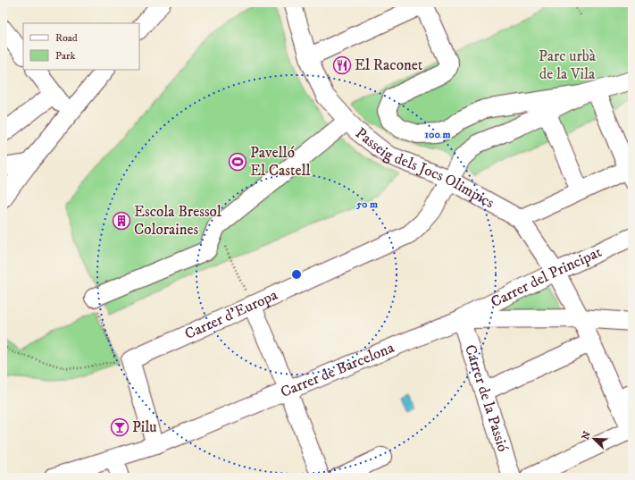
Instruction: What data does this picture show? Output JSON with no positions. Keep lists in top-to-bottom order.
{
  "streets": {
    "street": [
      "Passeig dels Jocs Olimpics",
      "Carrer del Principat",
      "Carrer d'Europa",
      "Carrer de Barcelona",
      "Carrer de la Passió"
    ]
  },
  "crossings": [
    ["Passeig dels Jocs Olimpics", "Carrer del Principat"],
    ["Passeig dels Jocs Olimpics", "Carrer d'Europa"],
    ["Passeig dels Jocs Olimpics", "Carrer de Barcelona"],
    ["Carrer del Principat", "Carrer de Barcelona"],
    ["Carrer del Principat", "Carrer de la Passió"],
    ["Carrer de Barcelona", "Carrer de la Passió"]
  ],
  "parks": ["Parc urbà de la Vila"],
  "places": {
    "restaurant": ["El Raconet"],
    "sports": ["Pavelló El Castell"],
    "building": ["Escola Bressol Coloraines"],
    "bar": ["Pilu"]
  },
  "legend": ["Road", "Park"],
  "north": "top left",
  "rings": ["100 m", "50 m"]
}
